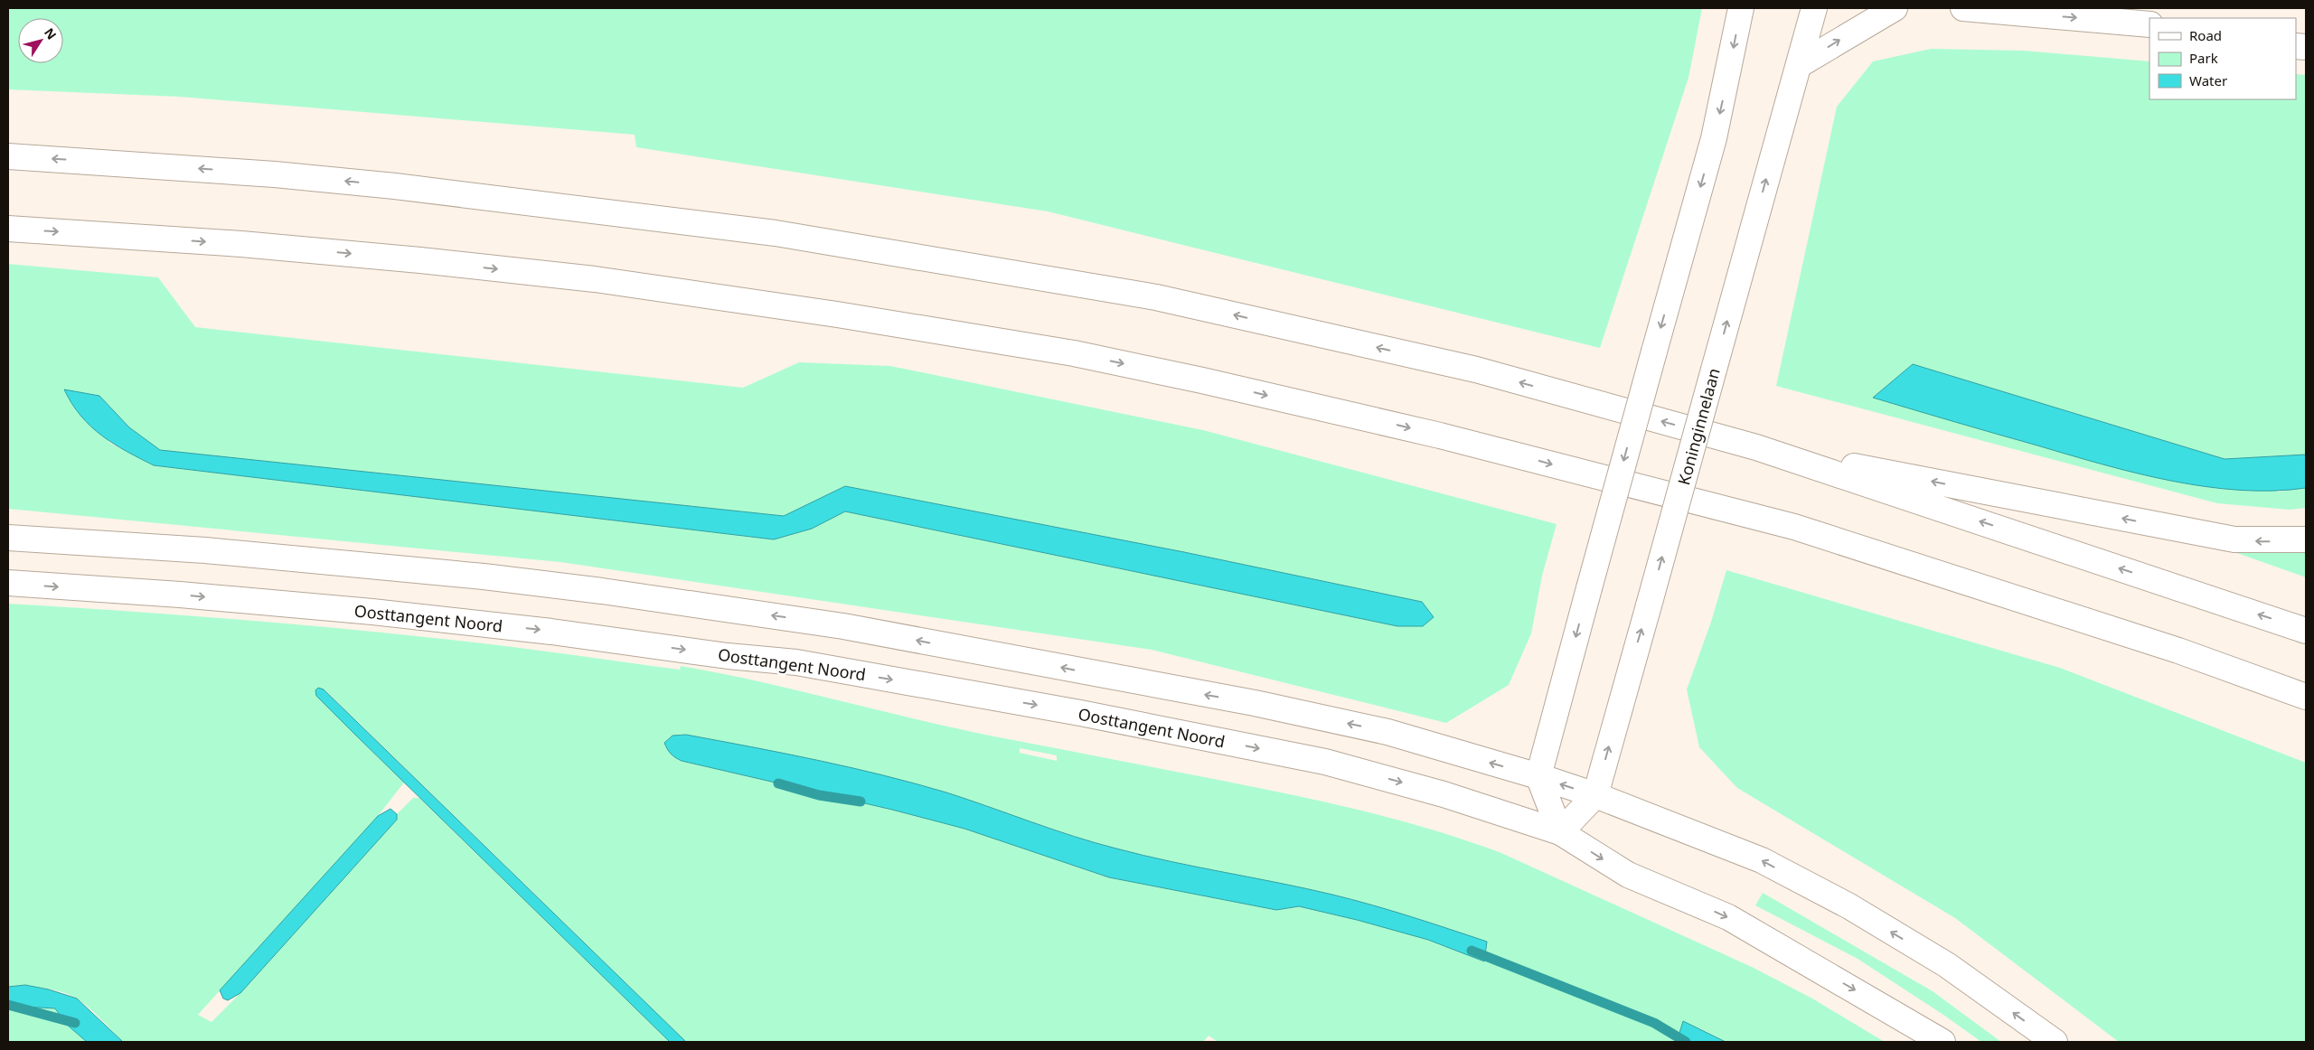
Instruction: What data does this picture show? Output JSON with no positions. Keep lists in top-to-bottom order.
{
  "streets": {
    "main road": ["Koninginnelaan", "Oosttangent Noord"]
  },
  "crossings": [
    ["Koninginnelaan", "Oosttangent Noord"]
  ],
  "legend": ["Road", "Park", "Water"],
  "north": "top right"
}
